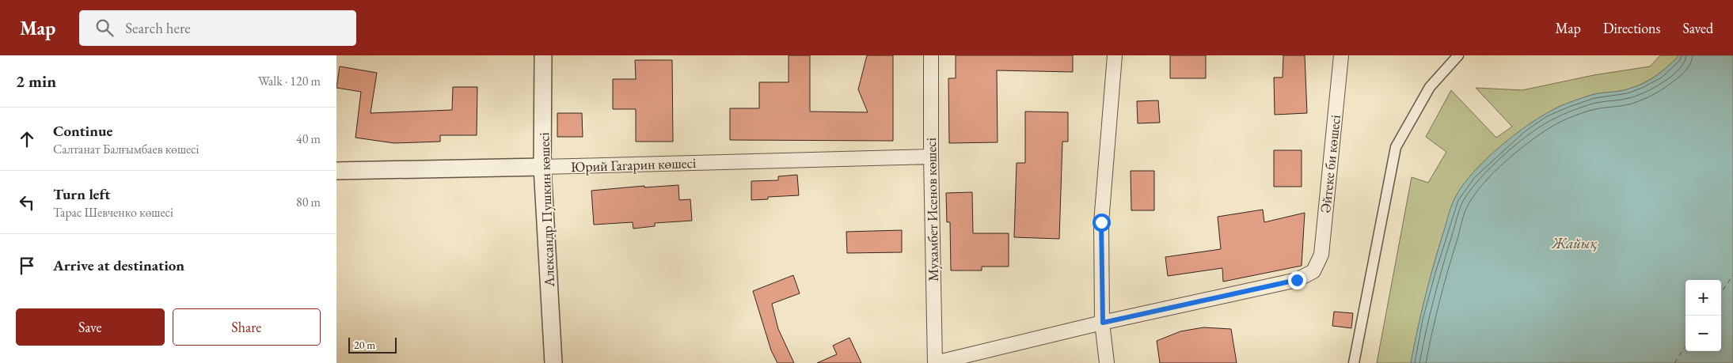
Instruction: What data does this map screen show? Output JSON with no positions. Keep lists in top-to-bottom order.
{
  "streets": {
    "street": [
      "Әйтеке би көшесі",
      "Юрий Гагарин көшесі",
      "Александр Пушкин көшесі",
      "Мухамбет Исенов көшесі"
    ]
  },
  "crossings": [
    ["Юрий Гагарин көшесі", "Александр Пушкин көшесі"],
    ["Юрий Гагарин көшесі", "Мухамбет Исенов көшесі"]
  ],
  "water": ["Жайық"],
  "scale_bar": "20 m",
  "page": {
    "header": "Map",
    "search": "Search here",
    "nav": ["Map", "Directions", "Saved"],
    "heading": ["2 min", "Walk · 120 m"],
    "list": [
      ["Continue", "Салтанат Балғымбаев көшесі", "40 m"],
      ["Turn left", "Тарас Шевченко көшесі", "80 m"],
      "Arrive at destination"
    ],
    "map_buttons": ["+", "−"],
    "buttons": ["Save", "Share"],
    "scale": "20 m"
  }
}
